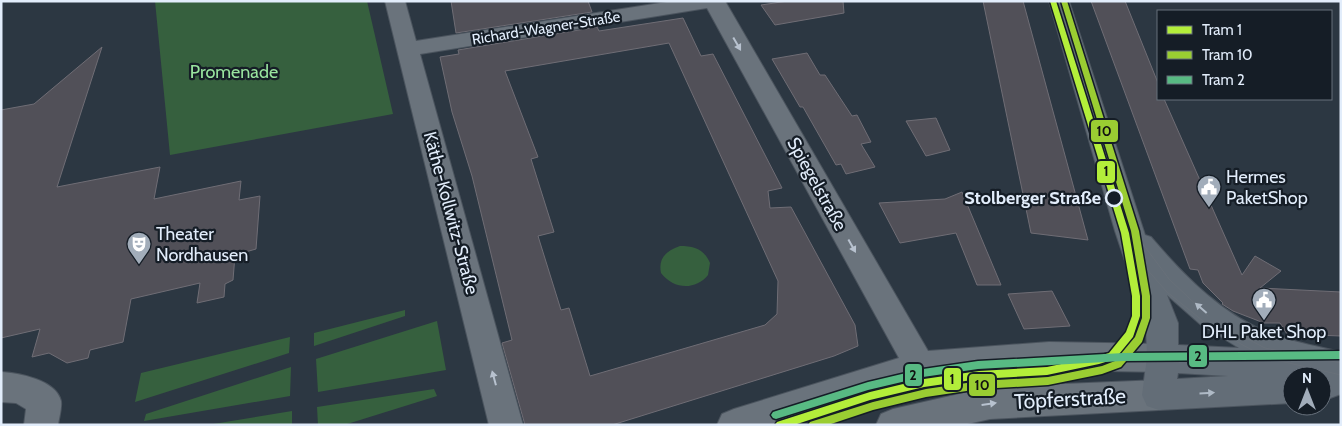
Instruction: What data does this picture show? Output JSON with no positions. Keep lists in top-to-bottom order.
{
  "streets": {
    "street": [
      "Richard-Wagner-Straße",
      "Spiegelstraße",
      "Käthe-Kollwitz-Straße",
      "Töpferstraße"
    ]
  },
  "crossings": [
    ["Richard-Wagner-Straße", "Spiegelstraße"],
    ["Richard-Wagner-Straße", "Käthe-Kollwitz-Straße"]
  ],
  "one_way": ["Spiegelstraße", "Käthe-Kollwitz-Straße"],
  "parks": ["Promenade"],
  "places": {
    "other": ["Stolberger Straße"],
    "public building": ["Hermes PaketShop", "DHL Paket Shop"],
    "theatre": ["Theater Nordhausen"]
  },
  "lines": ["tram line 1", "tram line 10", "tram line 2"],
  "legend": ["Tram 1", "Tram 10", "Tram 2"],
  "north": "top"
}
